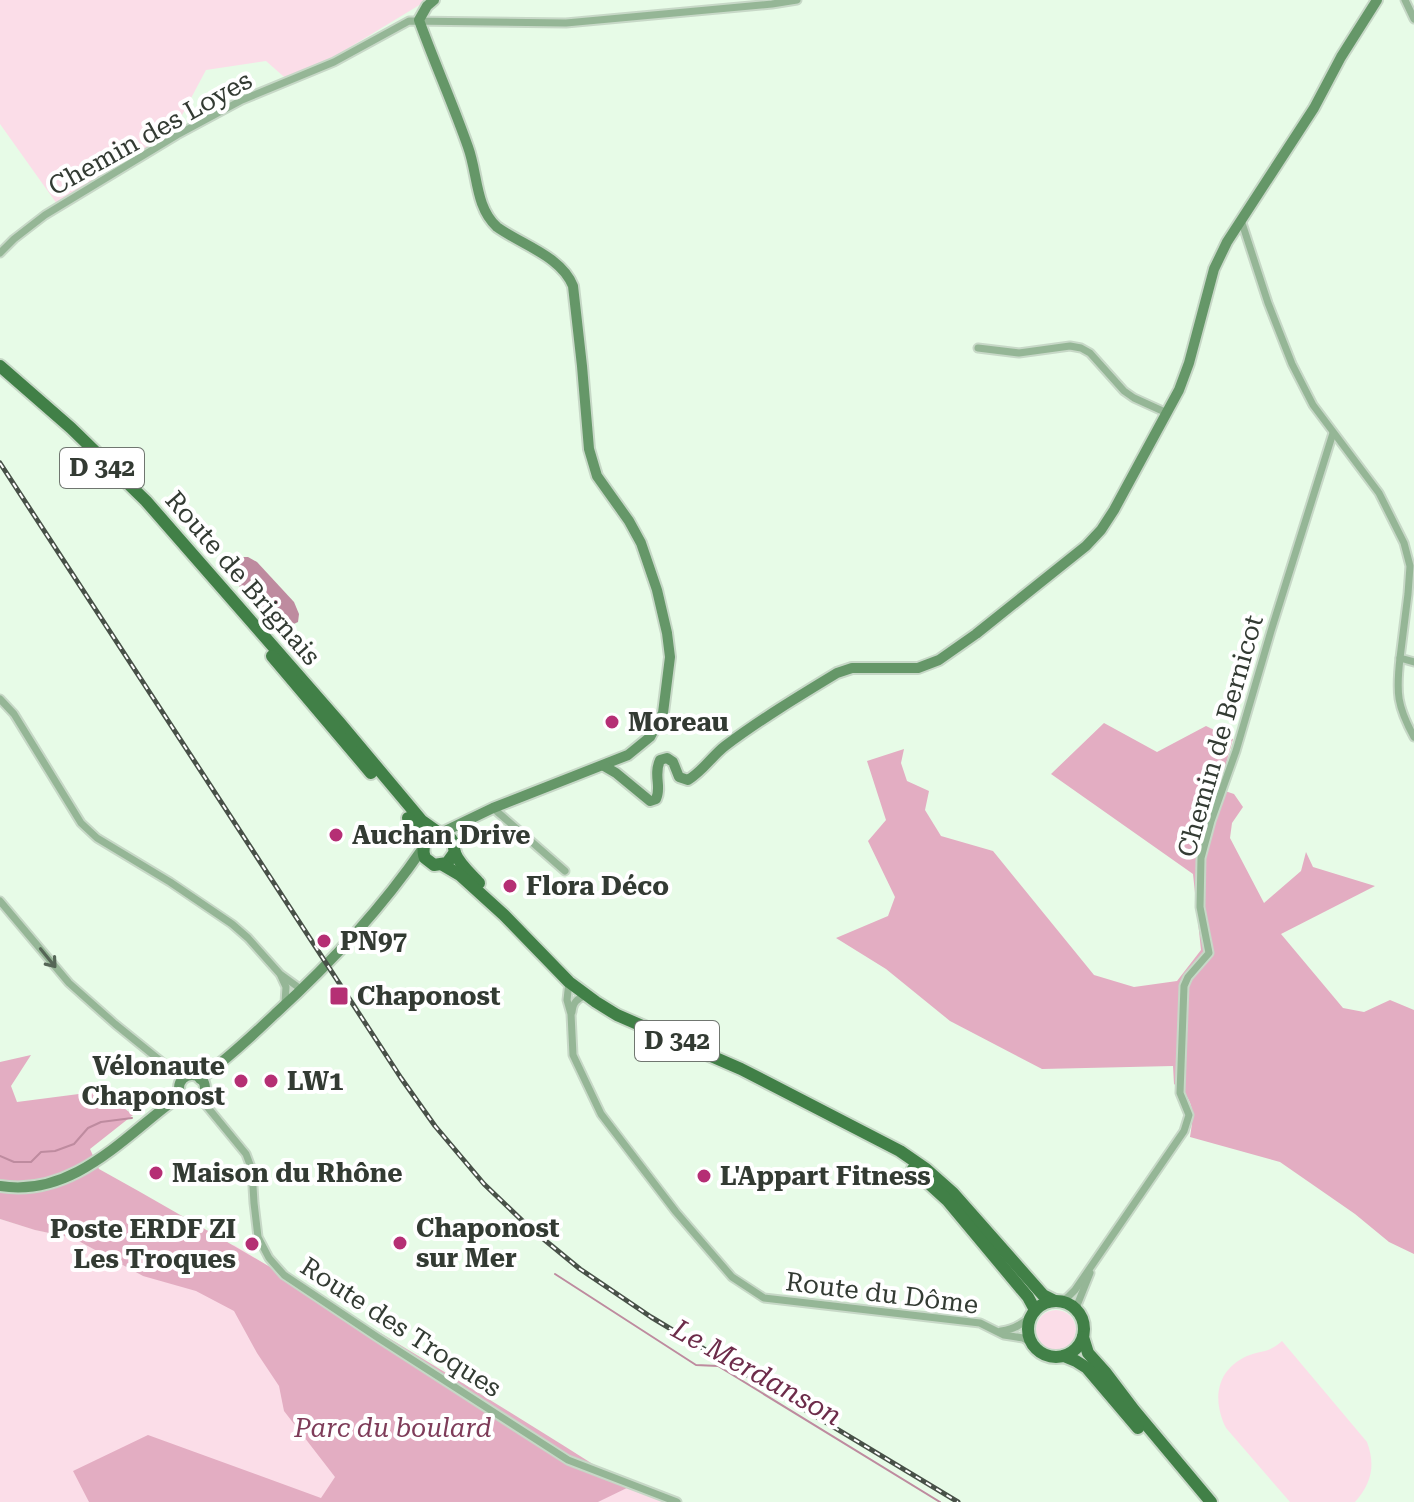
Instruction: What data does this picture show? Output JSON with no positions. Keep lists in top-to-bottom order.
{
  "streets": {
    "main road": ["D 342", "Route de Brignais"],
    "street": [
      "Chemin des Loyes",
      "Chemin de Bernicot",
      "Route du Dôme",
      "Route des Troques"
    ]
  },
  "crossings": [
    ["D 342", "Route de Brignais"],
    ["D 342", "Chemin de Bernicot"],
    ["D 342", "Route du Dôme"],
    ["Chemin de Bernicot", "Route du Dôme"]
  ],
  "water": ["Le Merdanson"],
  "parks": ["Parc du boulard"],
  "places": {
    "other": [
      "Moreau",
      "Auchan Drive",
      "Flora Déco",
      "PN97",
      "Vélonaute Chaponost",
      "LW1",
      "Maison du Rhône",
      "L'Appart Fitness",
      "Chaponost sur Mer",
      "Poste ERDF ZI Les Troques"
    ],
    "transit": ["Chaponost"]
  }
}
